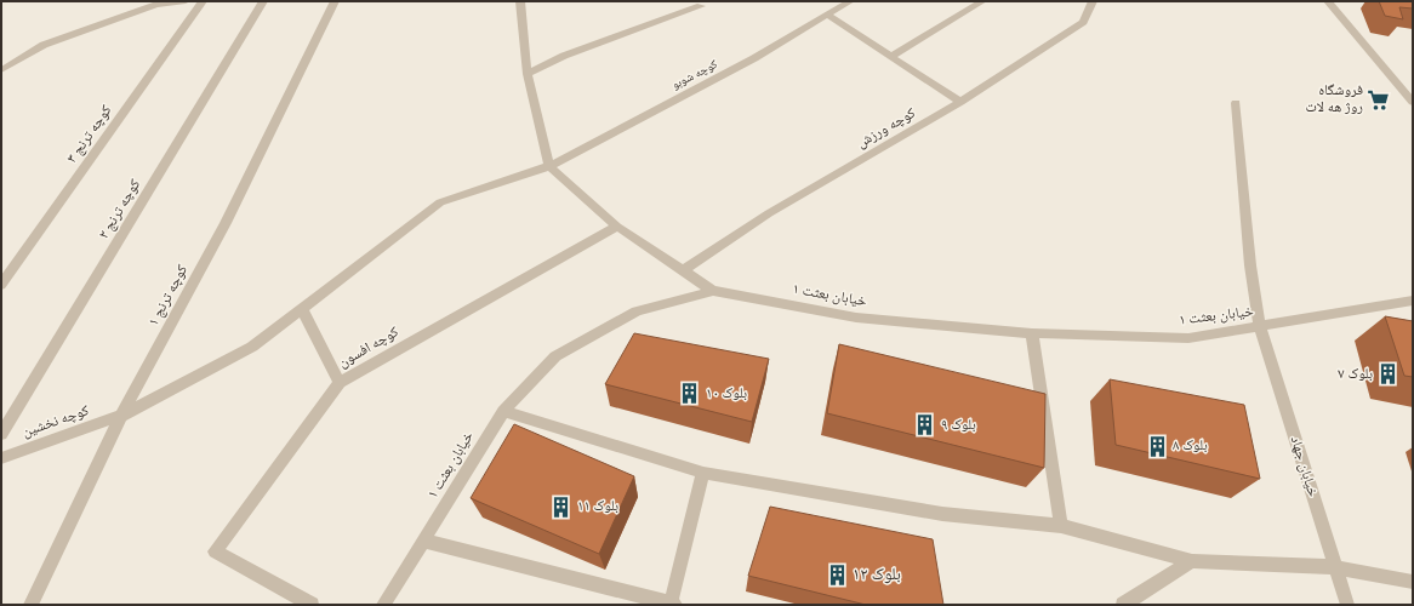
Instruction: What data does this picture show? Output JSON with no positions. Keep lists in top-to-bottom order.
{
  "streets": {
    "street": [
      "کوچه شوبو",
      "کوچه ورزش",
      "کوچه ترنج ۳",
      "کوچه ترنج ۲",
      "کوچه ترنج ۱",
      "خیابان بعثت ۱",
      "کوچه افسون",
      "کوچه نخشین",
      "خیابان جهاد"
    ]
  },
  "crossings": [
    ["کوچه شوبو", "کوچه نخشین"],
    ["کوچه ترنج ۱", "کوچه نخشین"],
    ["خیابان بعثت ۱", "خیابان جهاد"]
  ],
  "places": {
    "supermarket": ["فروشگاه روژ هه لات"],
    "building": [
      "بلوک ۷",
      "بلوک ۱۰",
      "بلوک ۹",
      "بلوک ۸",
      "بلوک ۱۱",
      "بلوک ۱۲"
    ]
  }
}
